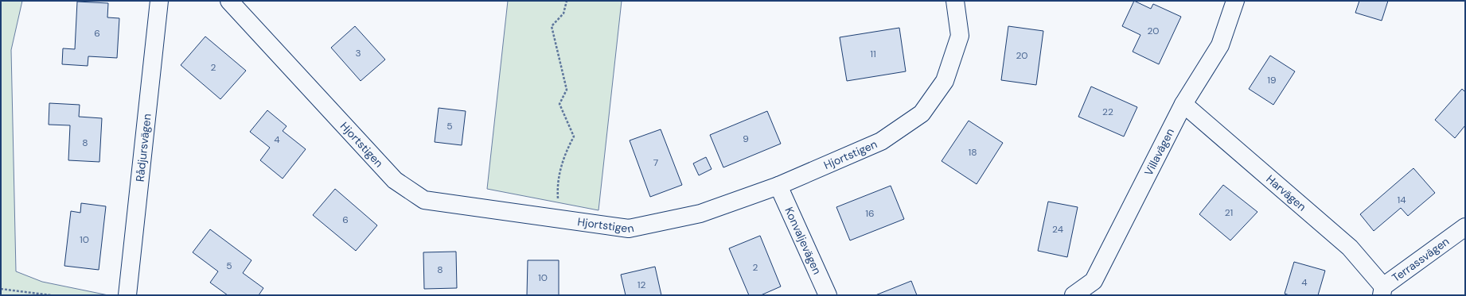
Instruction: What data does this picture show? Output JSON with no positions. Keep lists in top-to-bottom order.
{
  "streets": {
    "street": [
      "Hjortstigen",
      "Rådjursvägen",
      "Villavägen",
      "Harvägen",
      "Konvaljevägen",
      "Terrassvägen"
    ]
  },
  "crossings": [
    ["Hjortstigen", "Konvaljevägen"],
    ["Villavägen", "Harvägen"],
    ["Harvägen", "Terrassvägen"]
  ],
  "house_numbers": [
    "20",
    "6",
    "3",
    "11",
    "20",
    "2",
    "19",
    "22",
    "5",
    "9",
    "4",
    "8",
    "18",
    "7",
    "14",
    "21",
    "16",
    "6",
    "24",
    "10",
    "5",
    "2",
    "8",
    "10",
    "4",
    "12"
  ]
}
